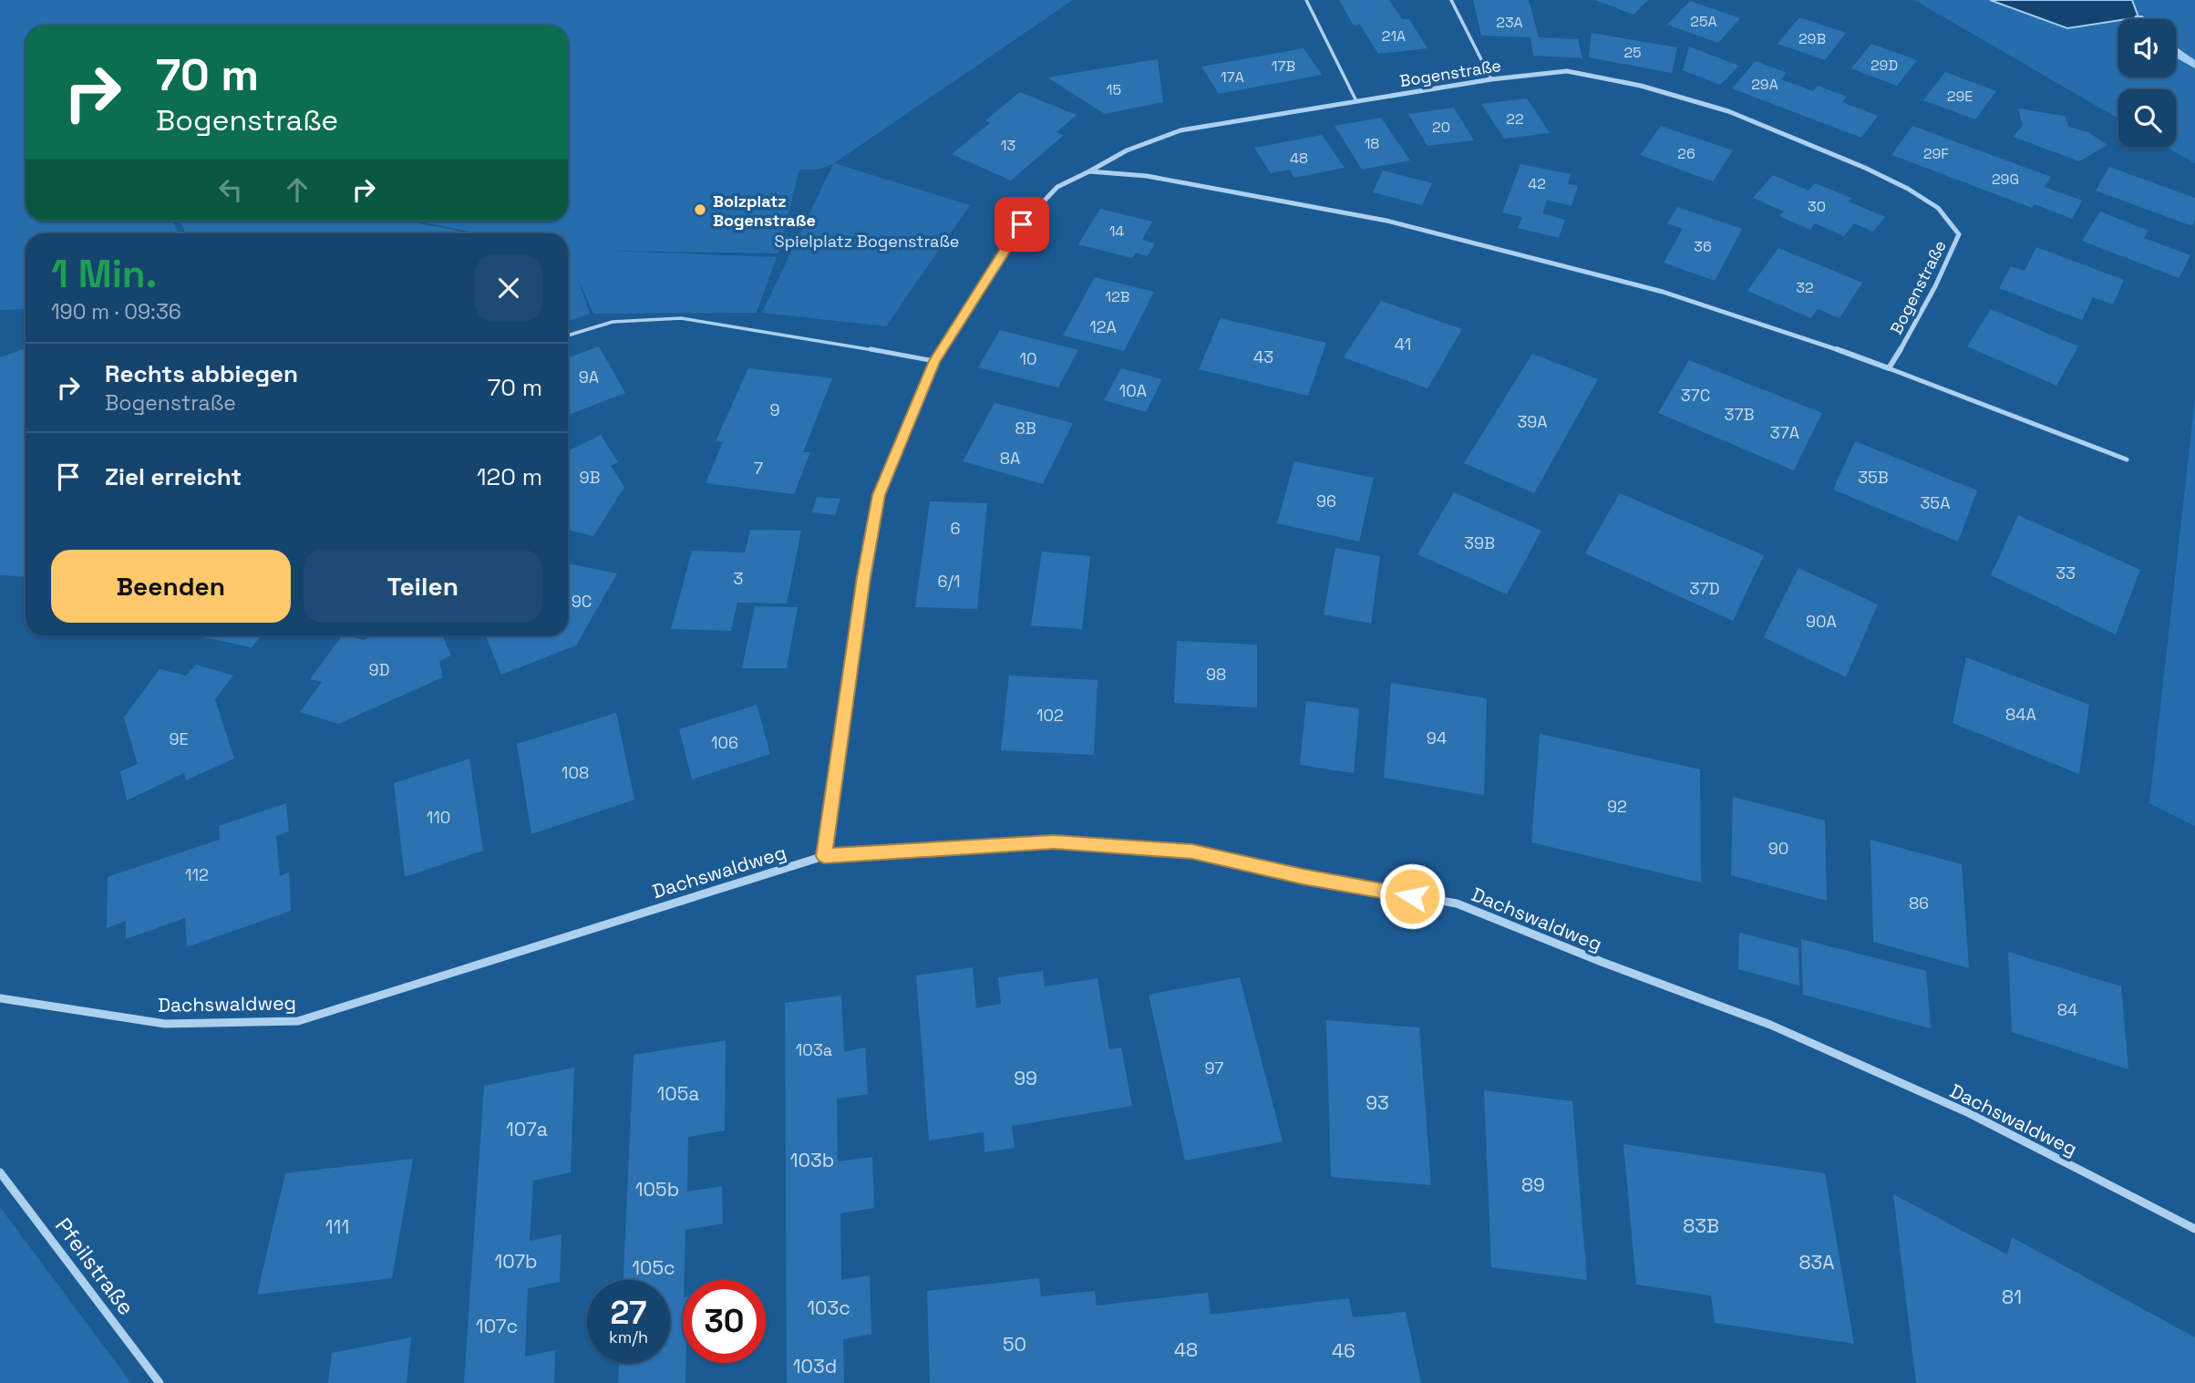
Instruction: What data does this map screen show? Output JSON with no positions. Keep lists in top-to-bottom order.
{
  "streets": {
    "street": ["Bogenstraße", "Dachswaldweg", "Pfeilstraße"]
  },
  "crossings": [
    ["Bogenstraße", "Dachswaldweg"]
  ],
  "parks": ["Spielplatz Bogenstraße"],
  "places": ["Bolzplatz Bogenstraße"],
  "house_numbers": [
    "25A",
    "23A",
    "21A",
    "29B",
    "25",
    "29D",
    "17B",
    "17A",
    "29A",
    "15",
    "29E",
    "22",
    "20",
    "18",
    "13",
    "26",
    "29F",
    "48",
    "29G",
    "42",
    "30",
    "14",
    "36",
    "32",
    "12B",
    "12A",
    "41",
    "43",
    "10",
    "9A",
    "10A",
    "37C",
    "9",
    "37B",
    "39A",
    "8B",
    "37A",
    "8A",
    "7",
    "9B",
    "35B",
    "96",
    "35A",
    "6",
    "39B",
    "33",
    "3",
    "6/1",
    "37D",
    "9C",
    "90A",
    "9D",
    "98",
    "84A",
    "102",
    "94",
    "9E",
    "106",
    "108",
    "92",
    "110",
    "90",
    "112",
    "86",
    "84",
    "103a",
    "97",
    "99",
    "105a",
    "93",
    "107a",
    "103b",
    "89",
    "105b",
    "83B",
    "111",
    "107b",
    "83A",
    "105c",
    "81",
    "103c",
    "107c",
    "50",
    "48",
    "46",
    "103d"
  ],
  "page": {
    "turn": ["70 m", "Bogenstraße"],
    "heading": ["1 Min.", "190 m · 09:36"],
    "list": [
      {
        "name": "Rechts abbiegen",
        "note": "Bogenstraße",
        "value": "70 m"
      },
      {
        "name": "Ziel erreicht",
        "value": "120 m"
      }
    ],
    "buttons": ["Beenden", "Teilen"],
    "speed": "27 km/h",
    "limit": "30"
  }
}
